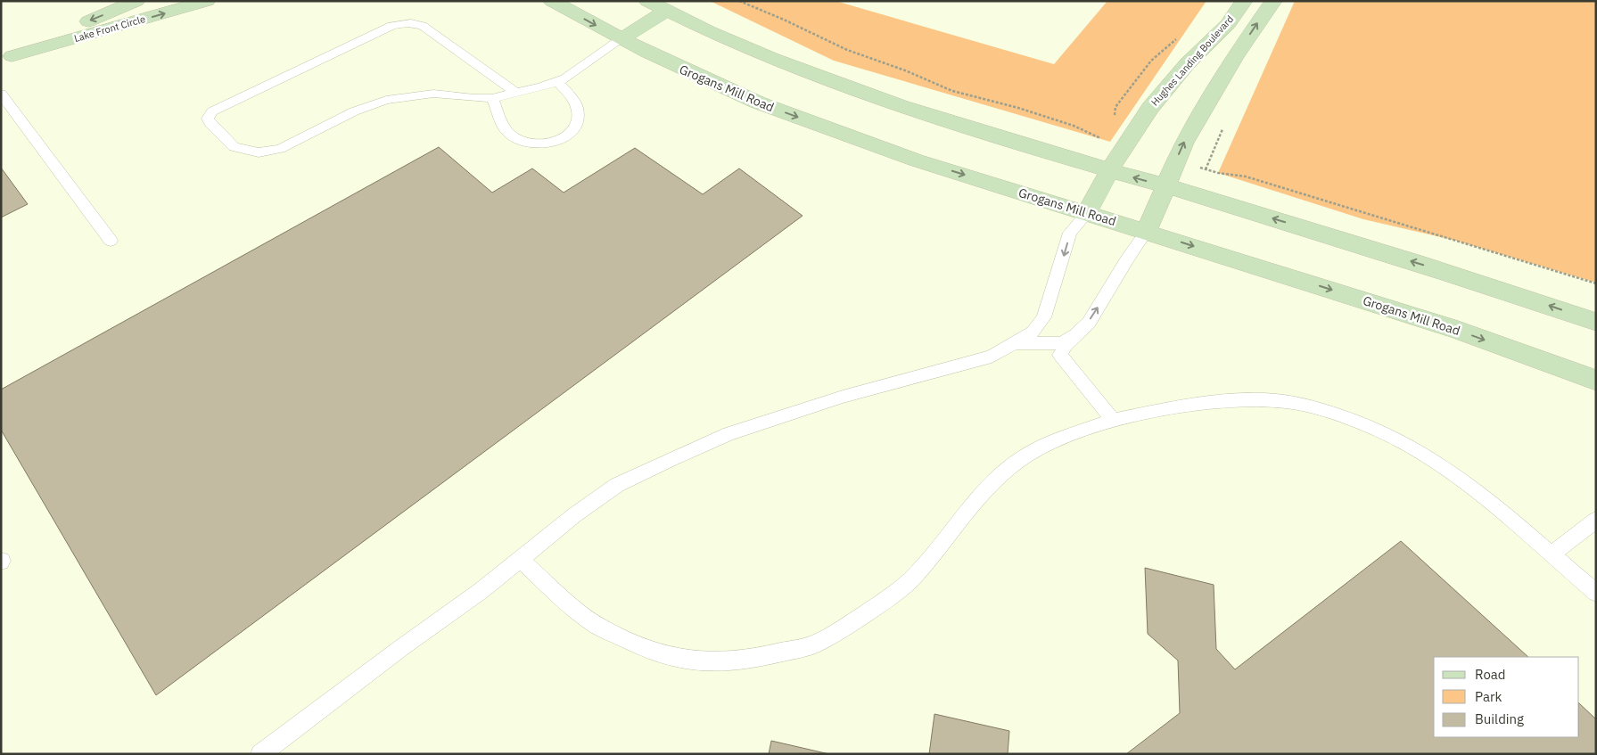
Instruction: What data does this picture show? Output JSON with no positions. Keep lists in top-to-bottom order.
{
  "streets": {
    "main road": ["Lake Front Circle", "Hughes Landing Boulevard", "Grogans Mill Road"]
  },
  "crossings": [
    ["Hughes Landing Boulevard", "Grogans Mill Road"]
  ],
  "legend": ["Road", "Park", "Building"]
}
